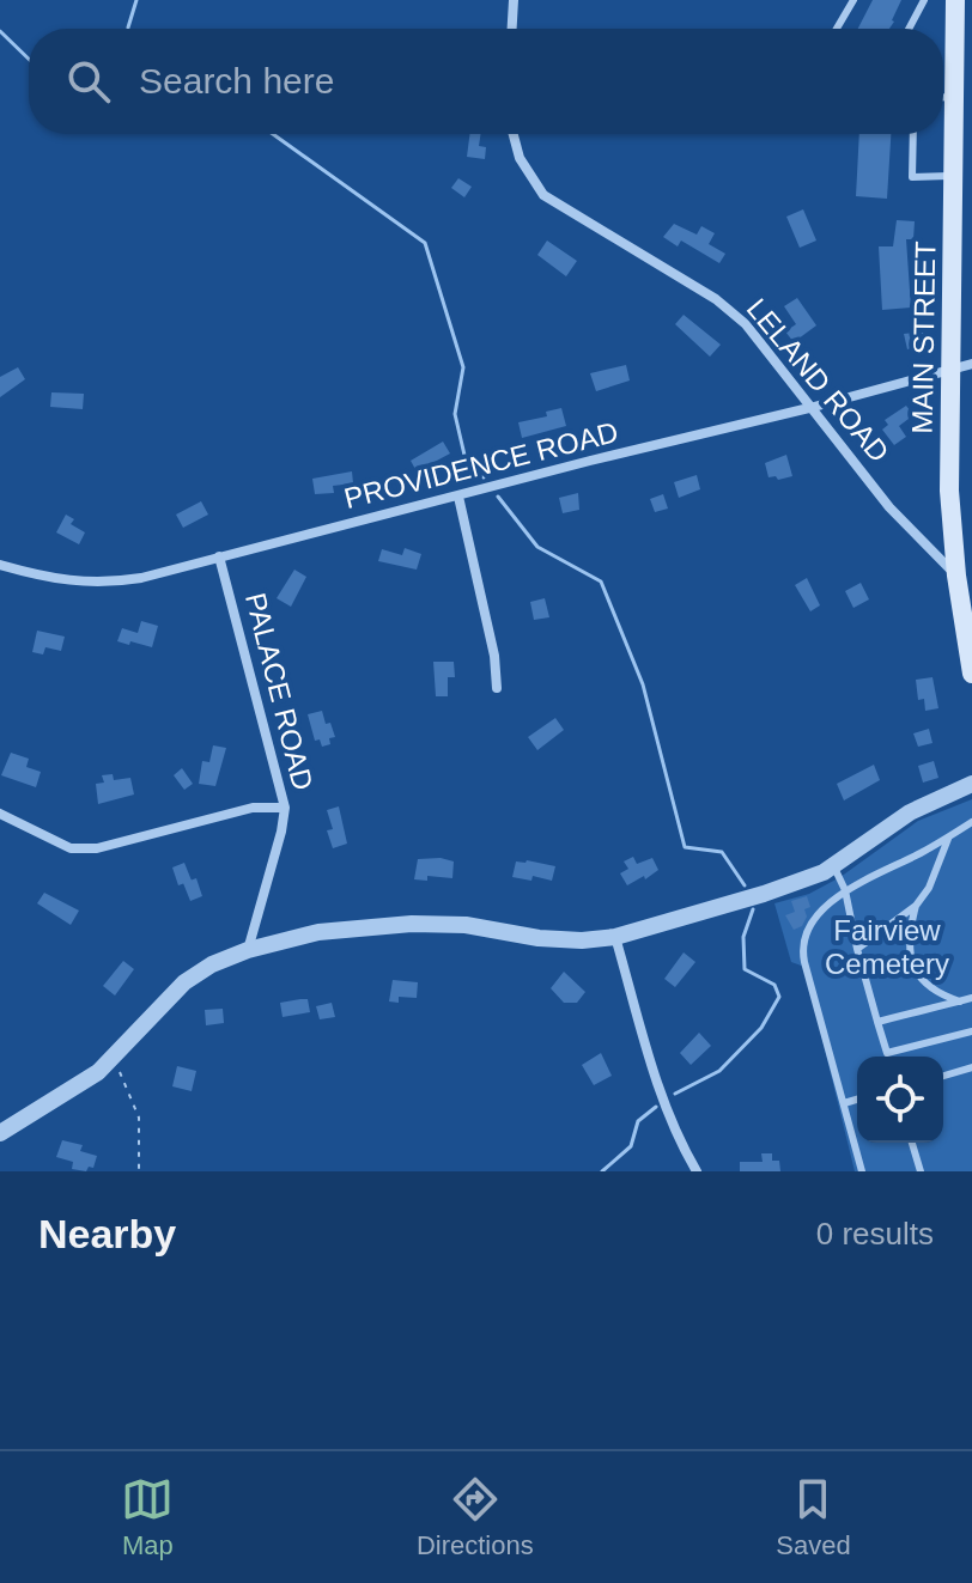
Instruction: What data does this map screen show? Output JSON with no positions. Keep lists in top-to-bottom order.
{
  "streets": {
    "main road": ["MAIN STREET"],
    "street": ["LELAND ROAD", "PROVIDENCE ROAD", "PALACE ROAD"]
  },
  "crossings": [
    ["MAIN STREET", "LELAND ROAD"],
    ["MAIN STREET", "PROVIDENCE ROAD"],
    ["LELAND ROAD", "PROVIDENCE ROAD"],
    ["PROVIDENCE ROAD", "PALACE ROAD"]
  ],
  "parks": ["Fairview Cemetery"],
  "page": {
    "search": "Search here",
    "heading": ["Nearby", "0 results"],
    "nav": ["Map", "Directions", "Saved"]
  }
}
